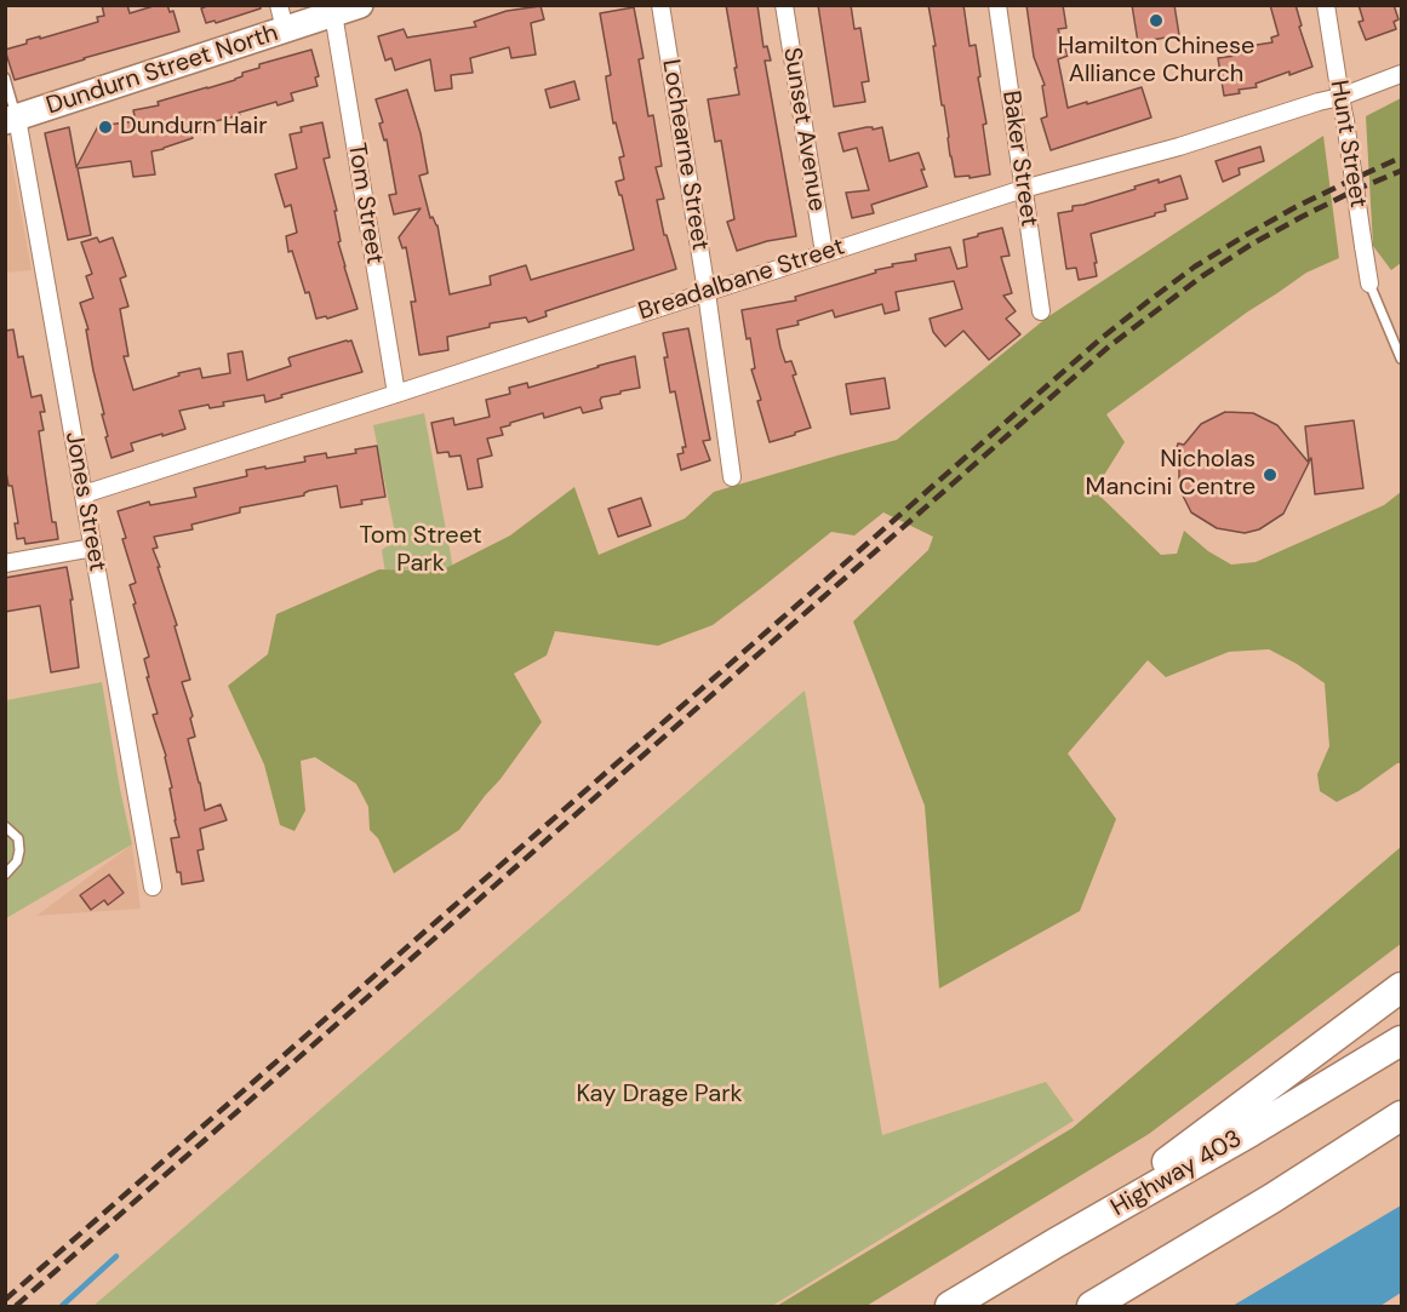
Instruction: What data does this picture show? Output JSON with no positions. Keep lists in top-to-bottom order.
{
  "streets": {
    "highway": ["Highway 403"],
    "main road": ["Dundurn Street North"],
    "street": [
      "Sunset Avenue",
      "Hunt Street",
      "Lochearne Street",
      "Baker Street",
      "Tom Street",
      "Breadalbane Street",
      "Jones Street"
    ]
  },
  "crossings": [
    ["Dundurn Street North", "Tom Street"],
    ["Dundurn Street North", "Jones Street"],
    ["Sunset Avenue", "Breadalbane Street"],
    ["Hunt Street", "Breadalbane Street"],
    ["Lochearne Street", "Breadalbane Street"],
    ["Baker Street", "Breadalbane Street"],
    ["Tom Street", "Breadalbane Street"],
    ["Breadalbane Street", "Jones Street"]
  ],
  "parks": ["Tom Street Park", "Kay Drage Park"],
  "places": ["Hamilton Chinese Alliance Church", "Dundurn Hair", "Nicholas Mancini Centre"]
}
